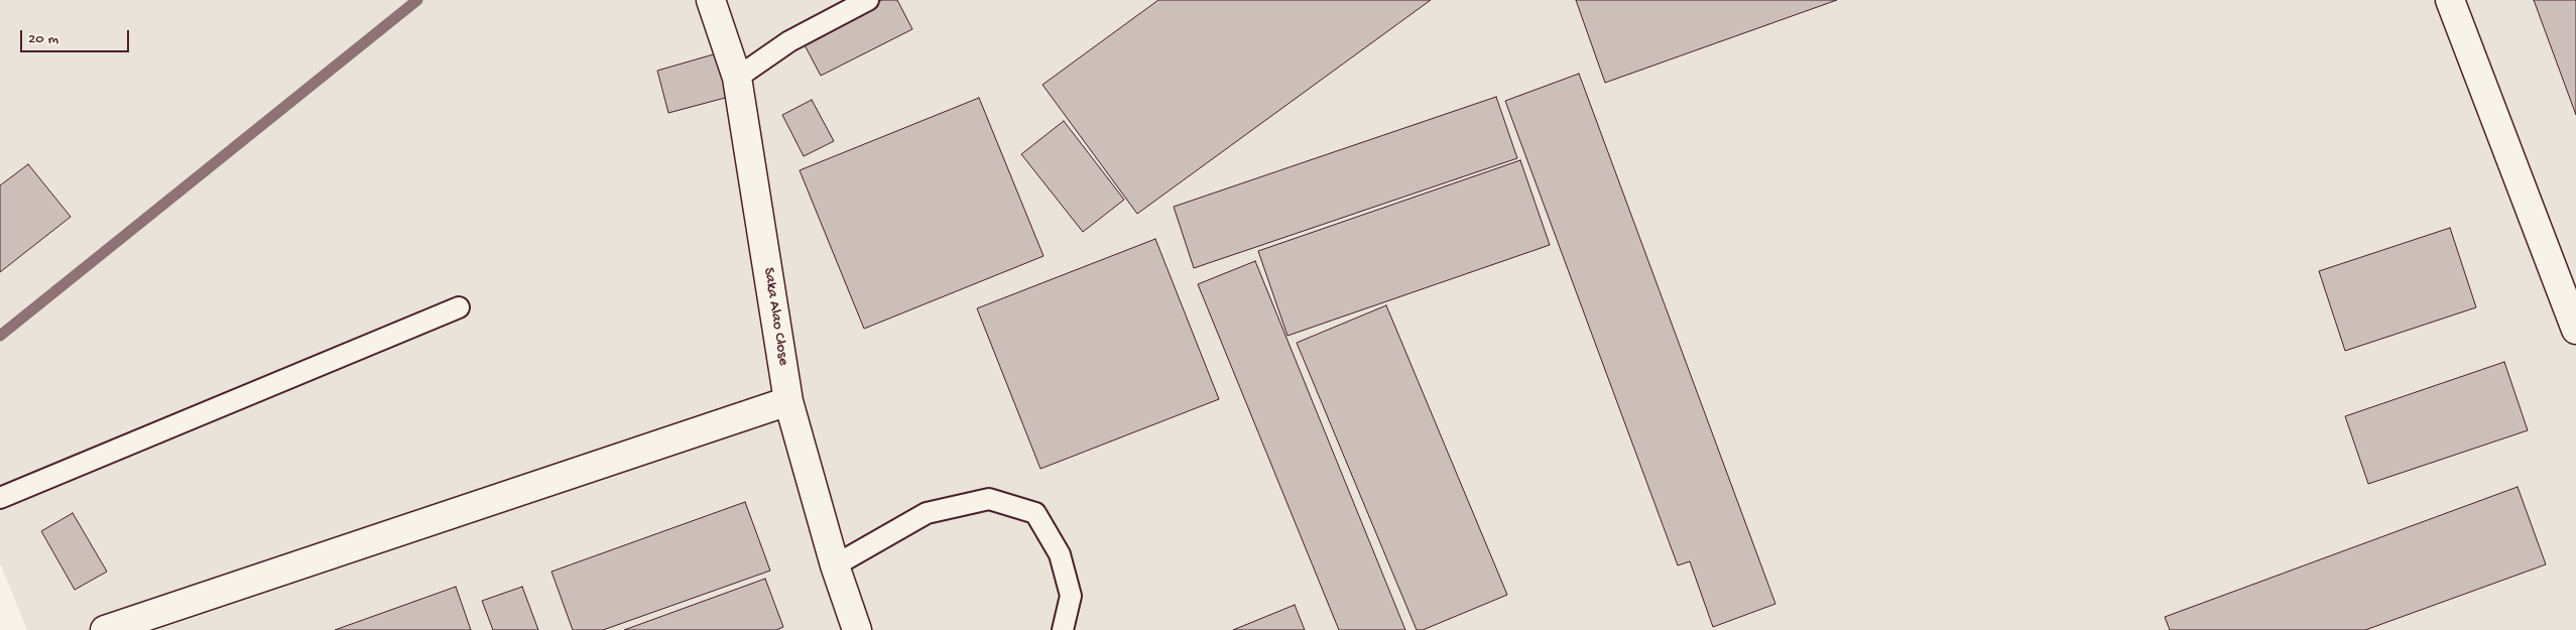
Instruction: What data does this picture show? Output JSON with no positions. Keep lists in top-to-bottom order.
{
  "streets": {
    "street": ["Saka Alao Close"]
  },
  "scale_bar": "20 m"
}
